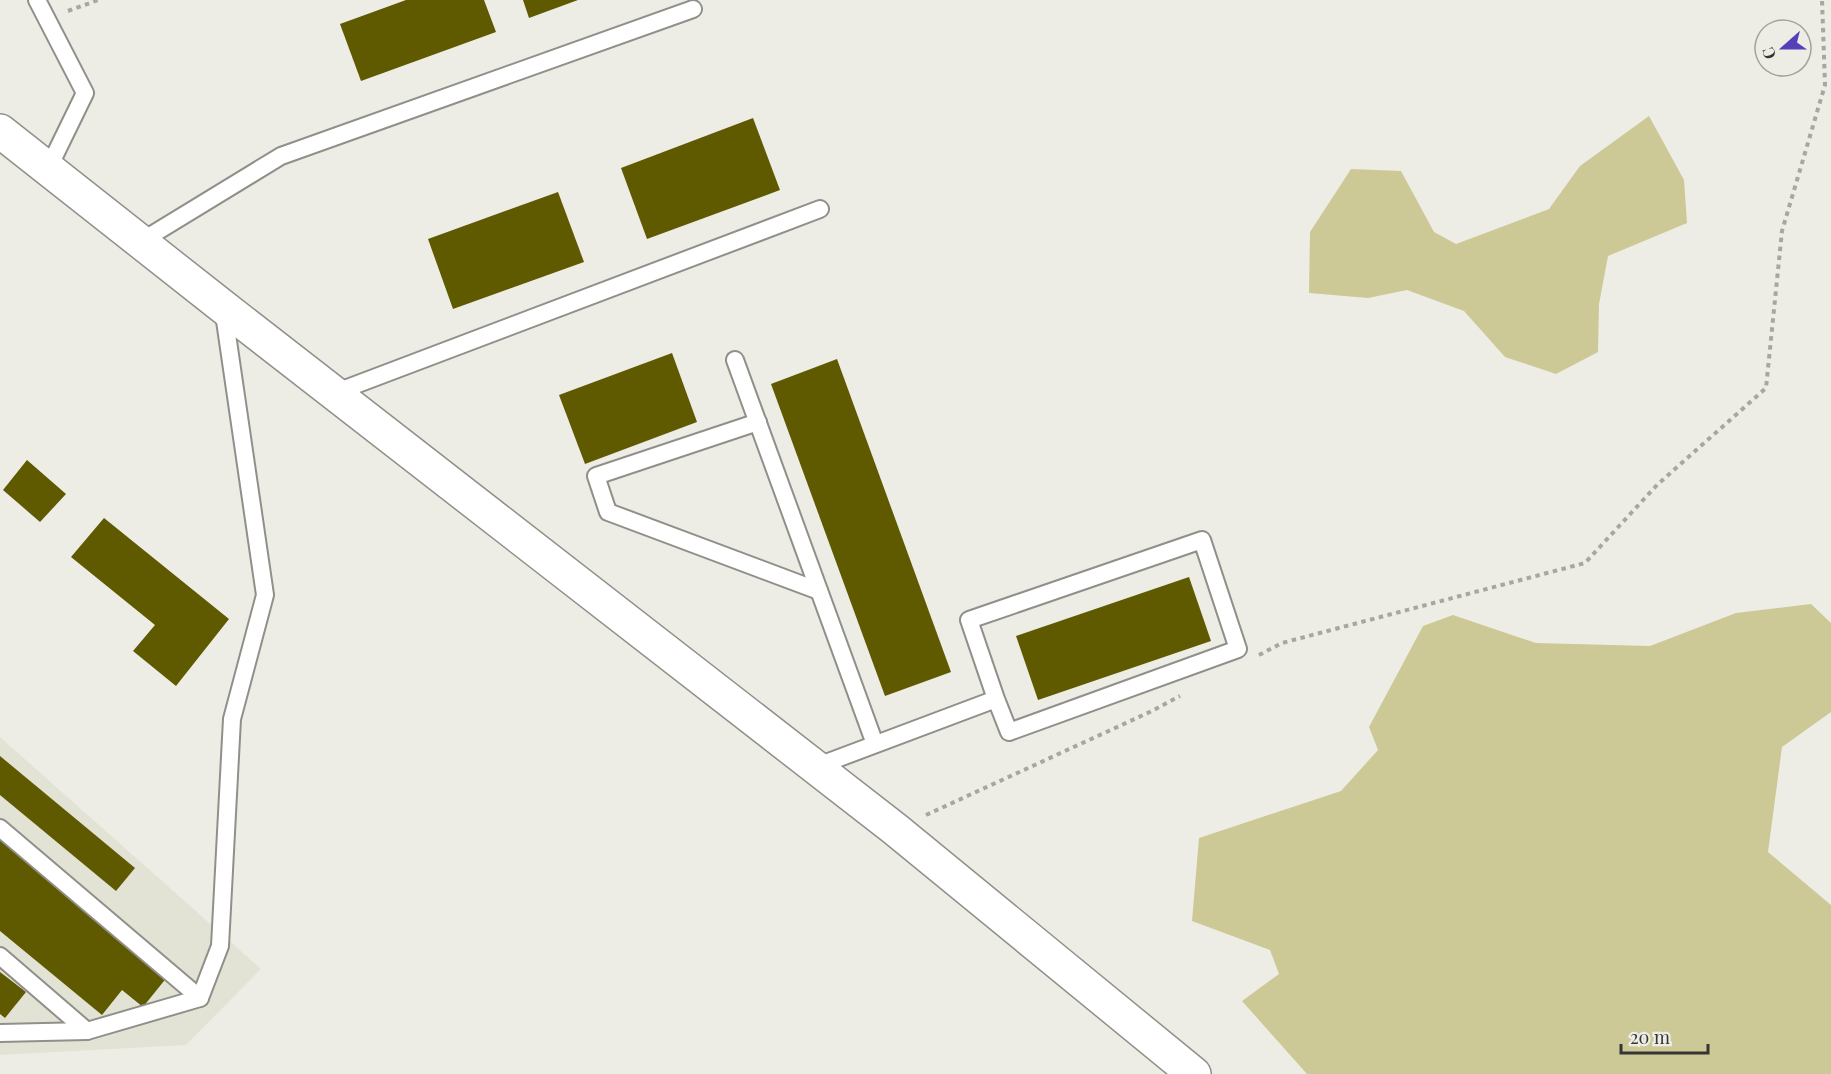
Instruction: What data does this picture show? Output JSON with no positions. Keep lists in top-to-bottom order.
{
  "scale_bar": "20 m",
  "north": "left"
}
